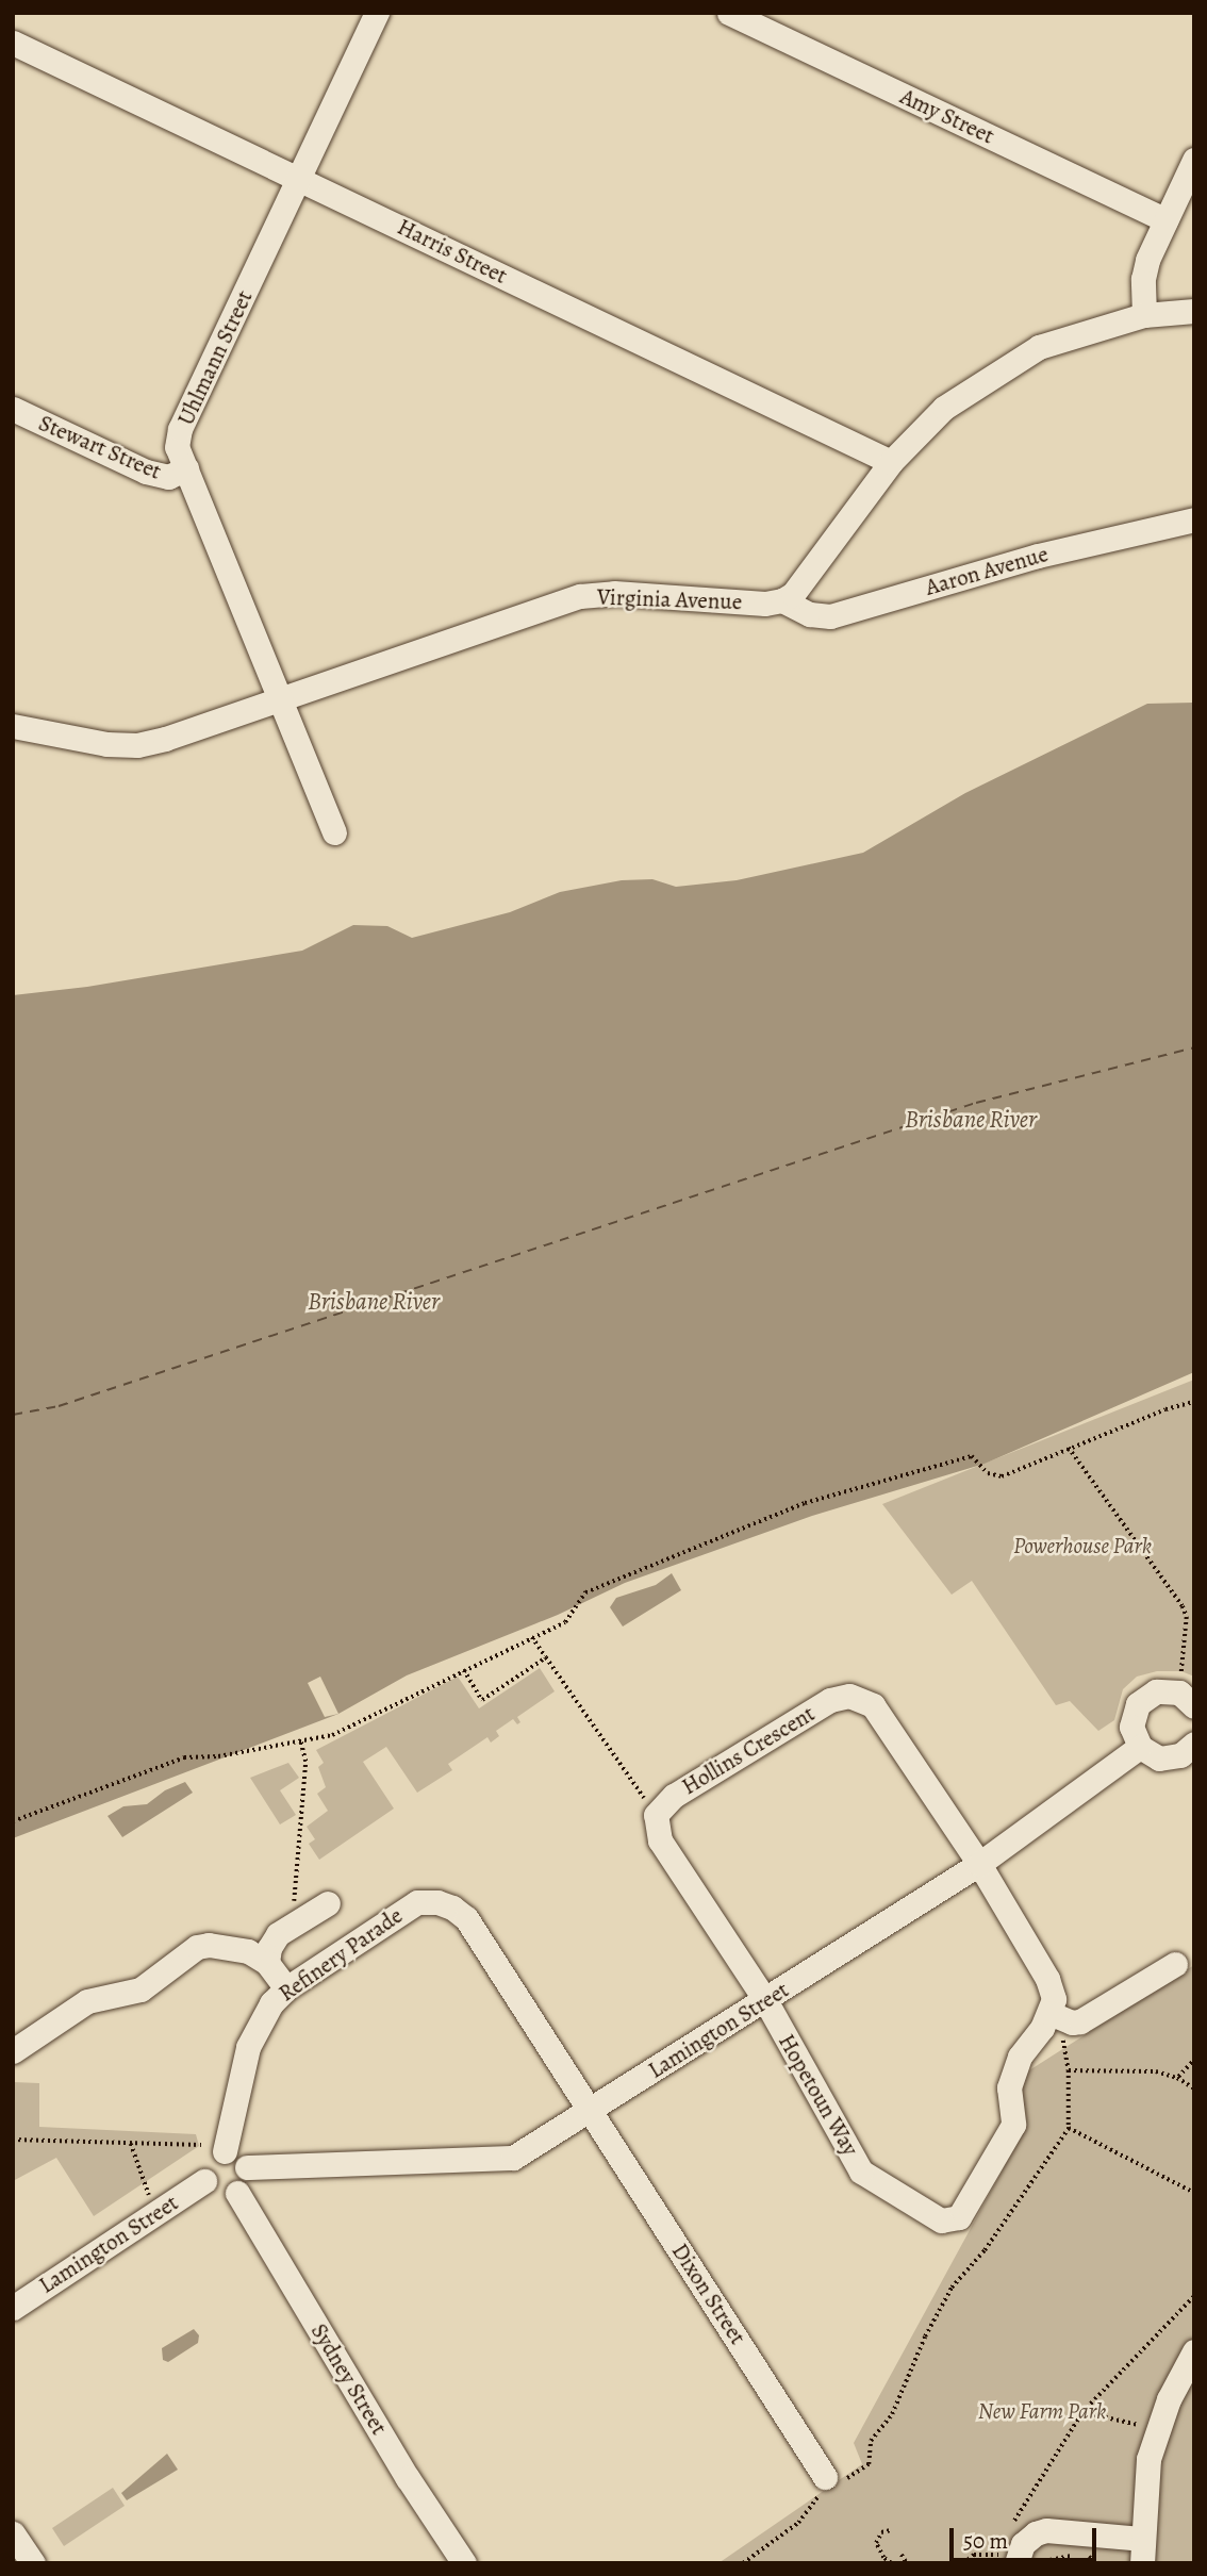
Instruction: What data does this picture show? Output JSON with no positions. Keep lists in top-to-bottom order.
{
  "streets": {
    "street": [
      "Amy Street",
      "Harris Street",
      "Uhlmann Street",
      "Stewart Street",
      "Aaron Avenue",
      "Virginia Avenue",
      "Hollins Crescent",
      "Refinery Parade",
      "Lamington Street",
      "Hopetoun Way",
      "Dixon Street",
      "Sydney Street"
    ]
  },
  "crossings": [
    ["Harris Street", "Uhlmann Street"],
    ["Uhlmann Street", "Stewart Street"],
    ["Uhlmann Street", "Virginia Avenue"],
    ["Aaron Avenue", "Virginia Avenue"],
    ["Hollins Crescent", "Lamington Street"],
    ["Refinery Parade", "Lamington Street"],
    ["Refinery Parade", "Dixon Street"],
    ["Refinery Parade", "Sydney Street"],
    ["Lamington Street", "Hopetoun Way"],
    ["Lamington Street", "Dixon Street"],
    ["Lamington Street", "Sydney Street"]
  ],
  "water": ["Brisbane River"],
  "parks": ["Powerhouse Park", "New Farm Park"],
  "scale_bar": "50 m"
}
